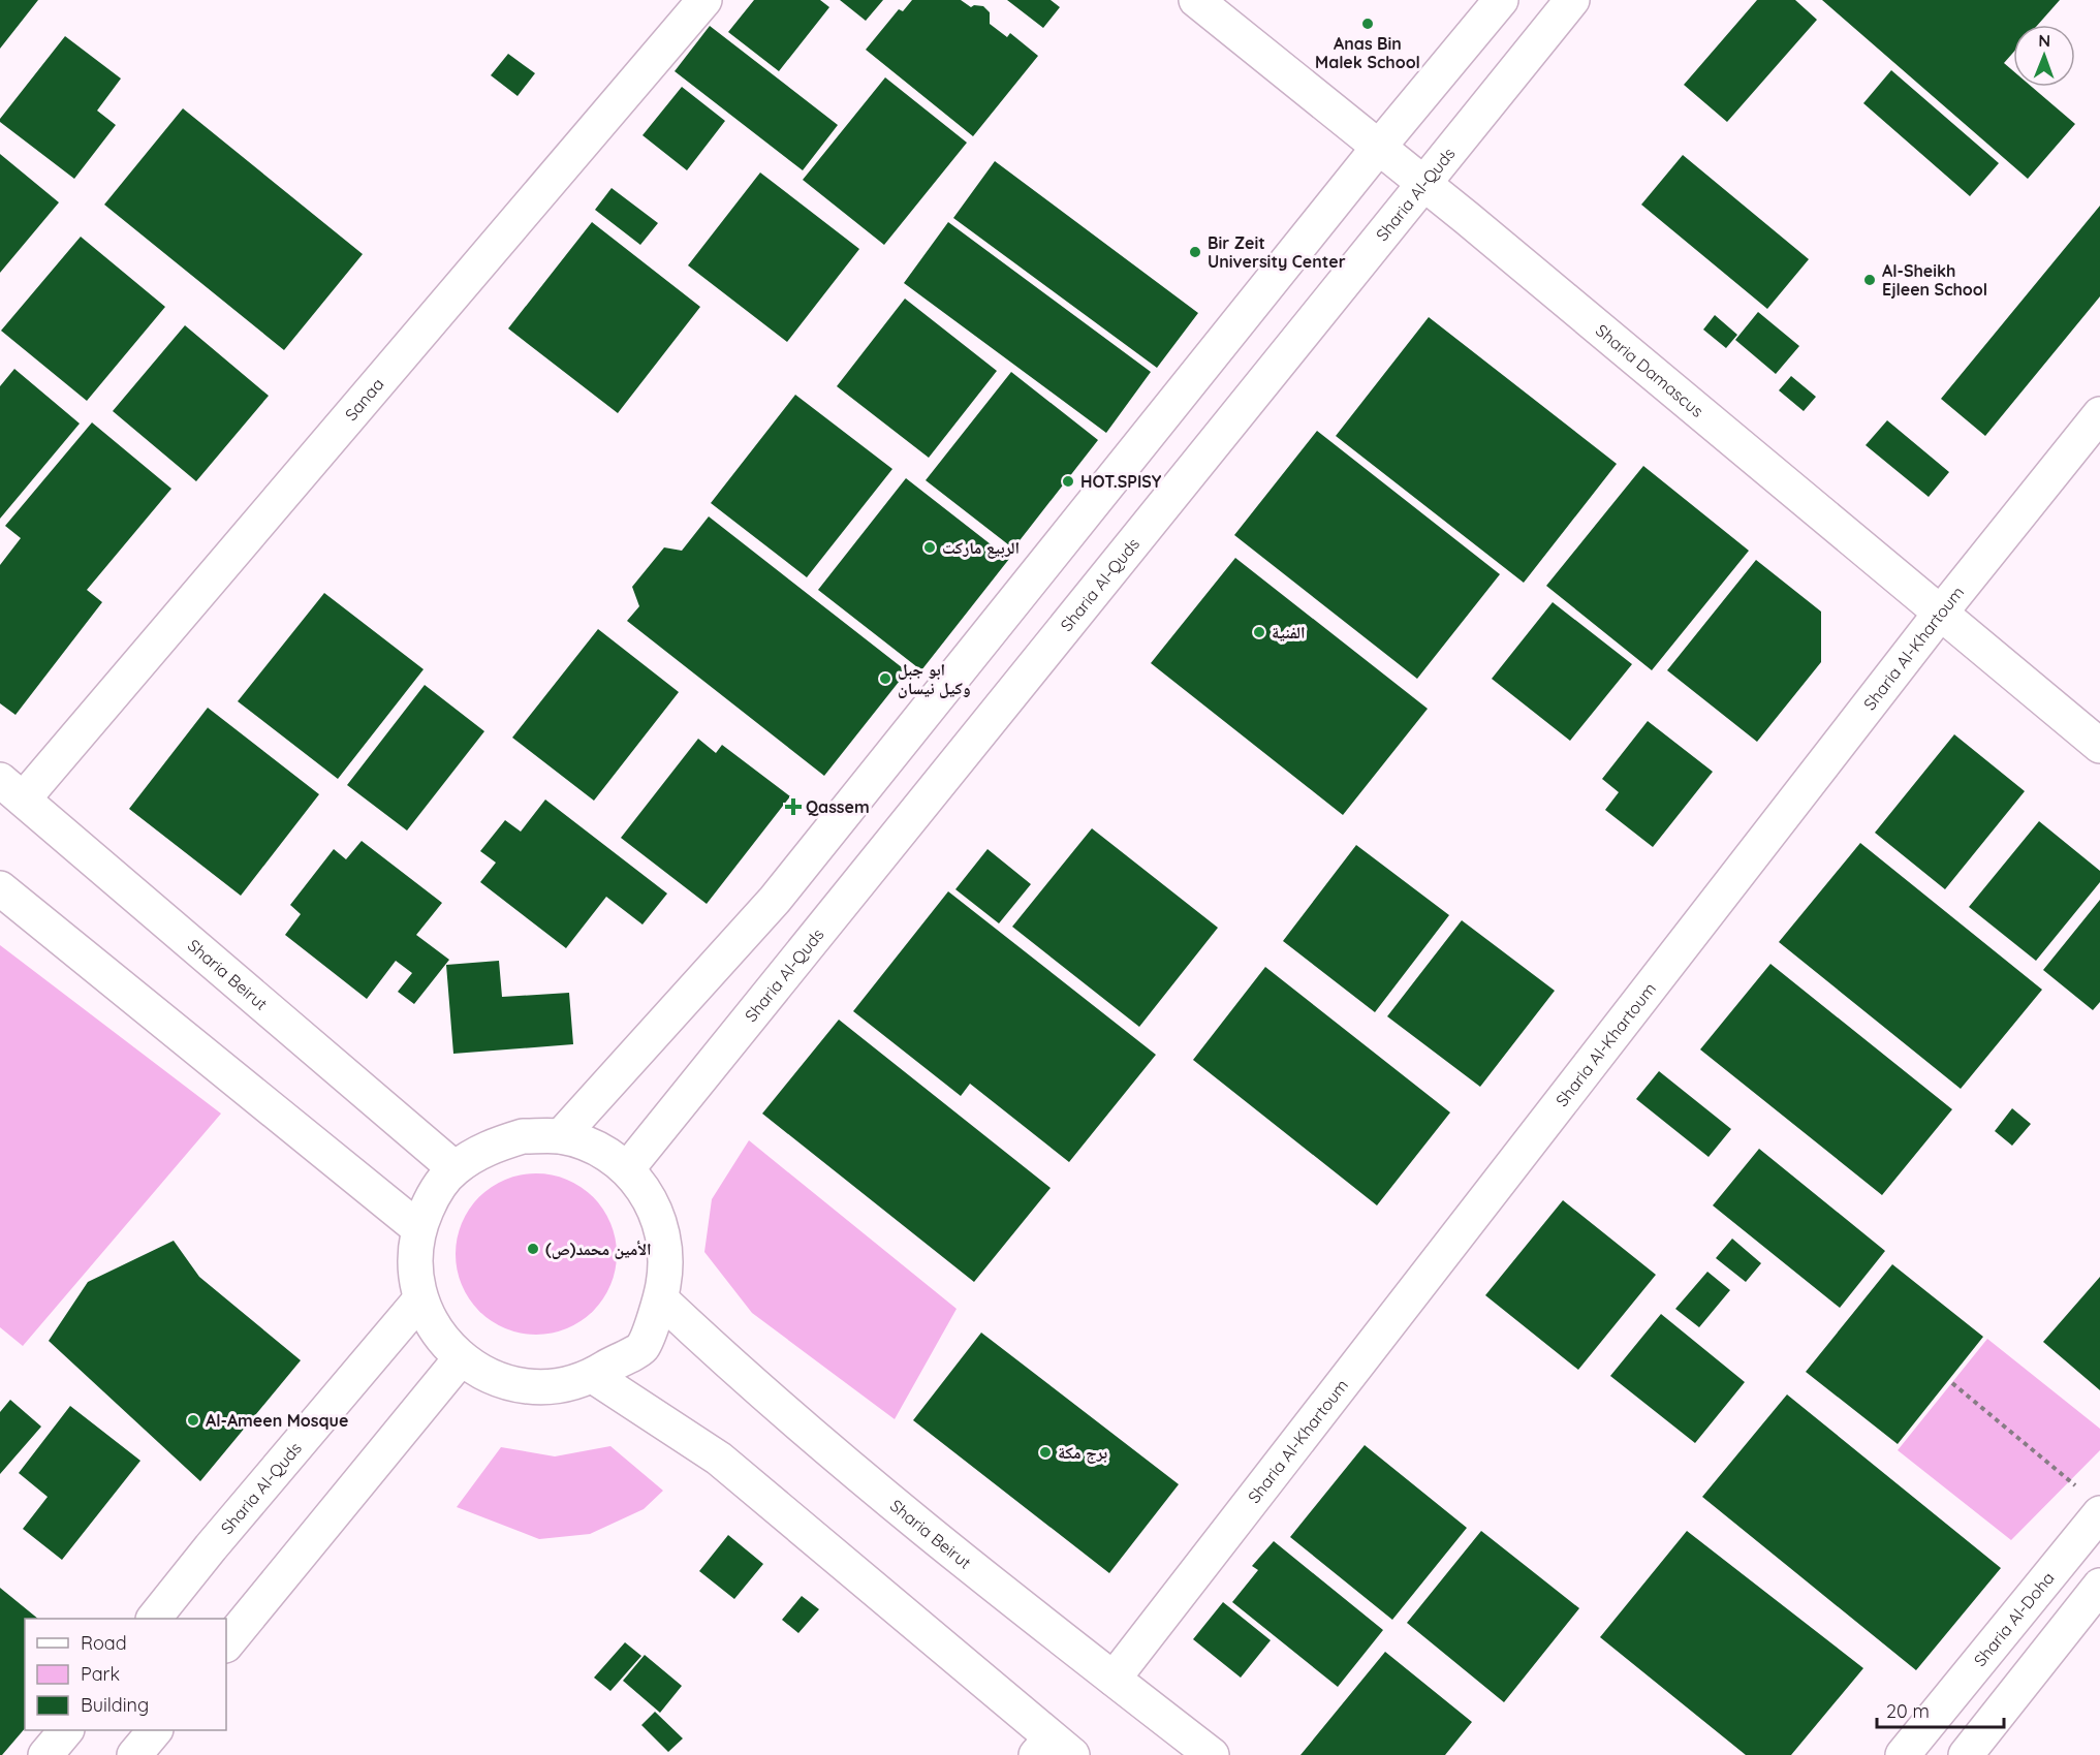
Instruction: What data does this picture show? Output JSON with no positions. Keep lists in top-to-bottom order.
{
  "streets": {
    "main road": [
      "Sharia Al-Quds",
      "Sharia Damascus",
      "Sanaa",
      "Sharia Al-Khartoum",
      "Sharia Beirut",
      "Sharia Al-Doha"
    ]
  },
  "crossings": [
    ["Sharia Al-Quds", "Sharia Damascus"],
    ["Sharia Damascus", "Sharia Al-Khartoum"],
    ["Sanaa", "Sharia Beirut"],
    ["Sharia Al-Khartoum", "Sharia Beirut"]
  ],
  "places": {
    "other": [
      "Anas Bin Malek School",
      "Bir Zeit University Center",
      "Al-Sheikh Ejleen School",
      "HOT.SPISY",
      "الربيع ماركت",
      "الفنية",
      "ابو جبل وكيل نيسان",
      "الأمين محمد(ص)",
      "Al-Ameen Mosque",
      "برج مكة"
    ],
    "health": ["Qassem"]
  },
  "legend": ["Road", "Park", "Building"],
  "scale_bar": "20 m",
  "north": "top"
}
